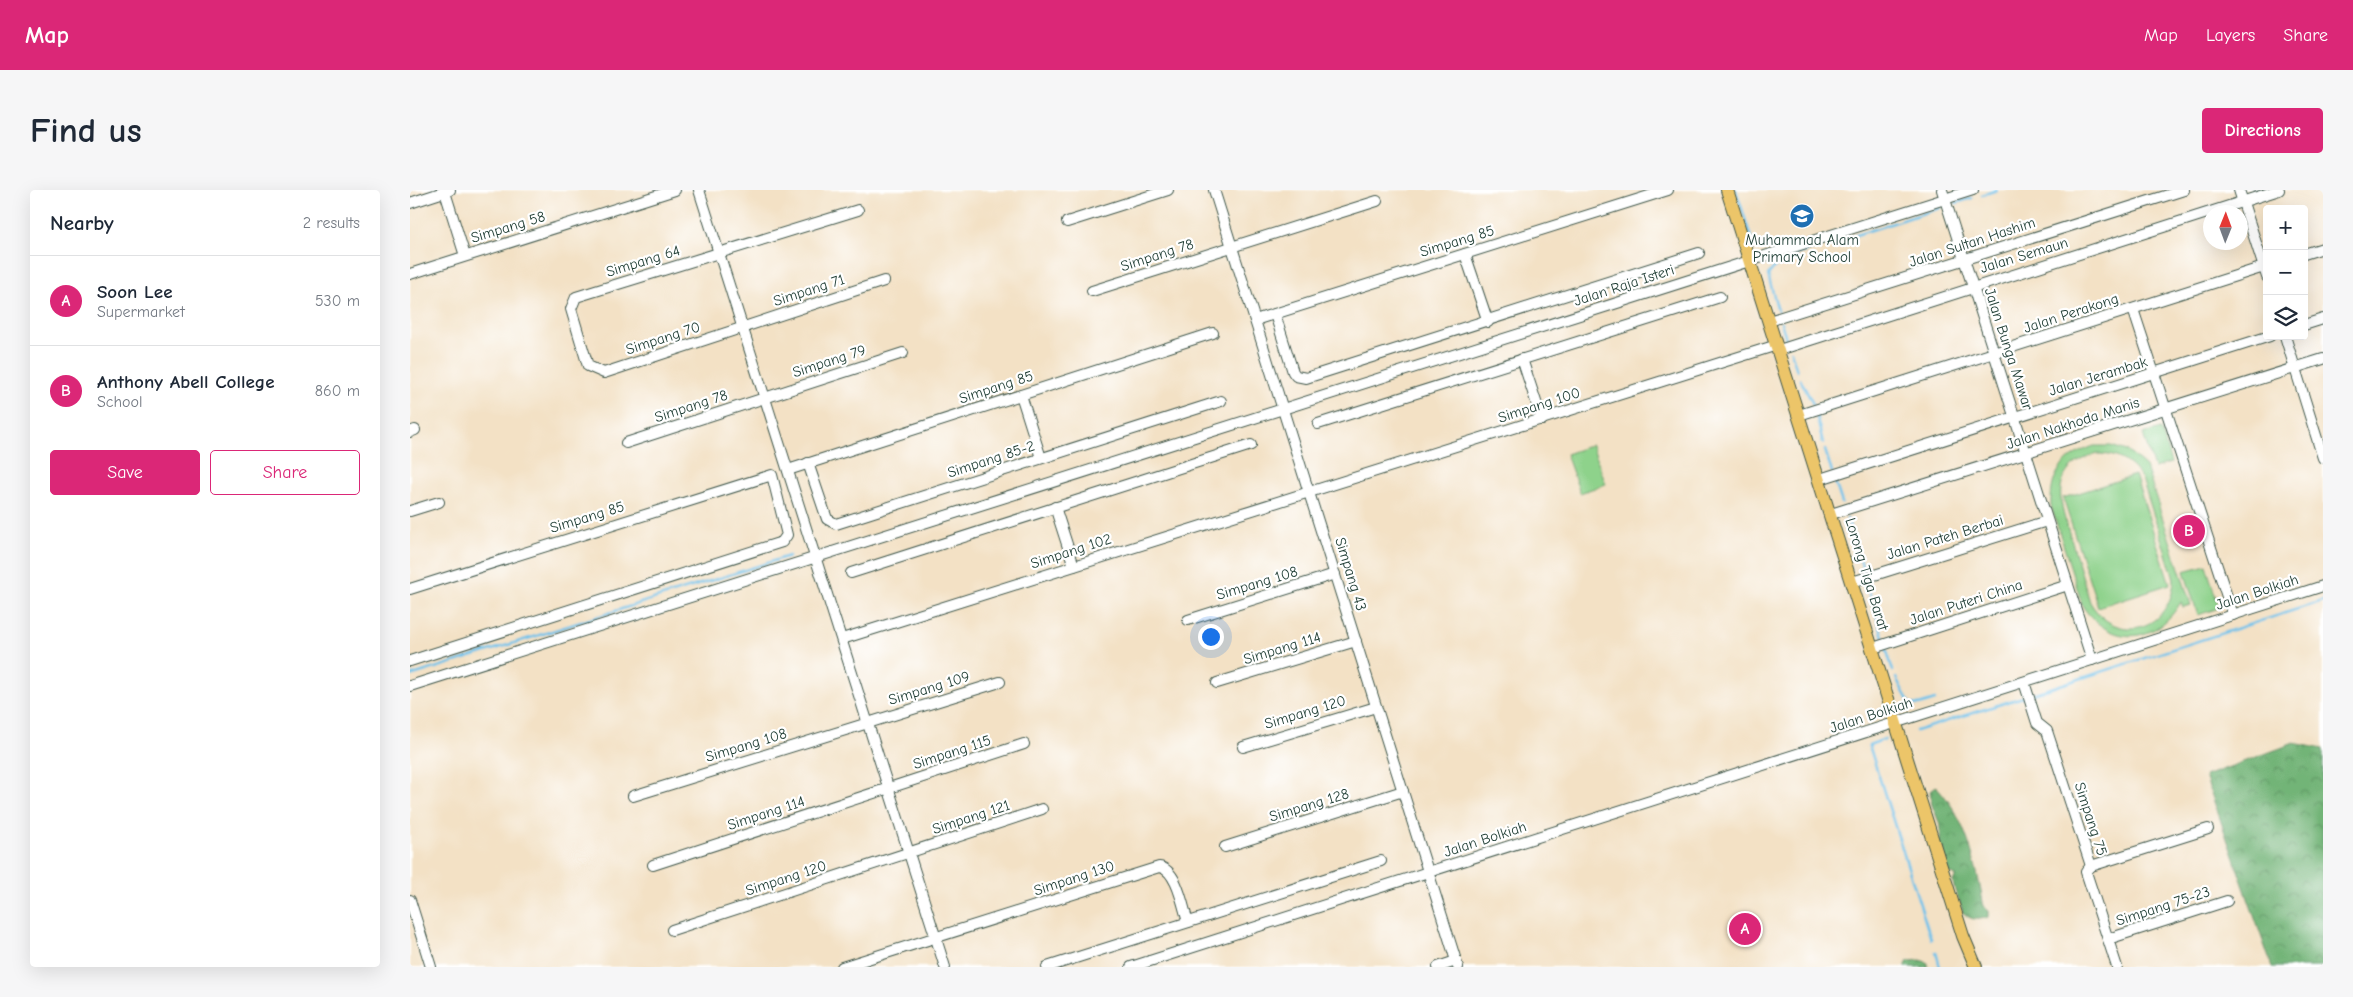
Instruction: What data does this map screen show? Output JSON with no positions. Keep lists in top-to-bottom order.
{
  "streets": {
    "main road": ["Lorong Tiga Barat"],
    "street": [
      "Simpang 58",
      "Simpang 85",
      "Jalan Sultan Hashim",
      "Simpang 78",
      "Jalan Semaun",
      "Simpang 64",
      "Jalan Raja Isteri",
      "Simpang 71",
      "Jalan Perakong",
      "Simpang 70",
      "Jalan Bunga Mawar",
      "Simpang 79",
      "Jalan Jerambak",
      "Simpang 100",
      "Jalan Nakhoda Manis",
      "Simpang 85-2",
      "Jalan Pateh Berbai",
      "Simpang 102",
      "Simpang 43",
      "Simpang 108",
      "Jalan Bolkiah",
      "Jalan Puteri China",
      "Simpang 114",
      "Simpang 109",
      "Simpang 120",
      "Simpang 115",
      "Simpang 128",
      "Simpang 121",
      "Simpang 75",
      "Simpang 130",
      "Simpang 75-23"
    ]
  },
  "crossings": [
    ["Simpang 85", "Simpang 85-2"],
    ["Simpang 85", "Simpang 43"],
    ["Jalan Sultan Hashim", "Jalan Bunga Mawar"],
    ["Jalan Sultan Hashim", "Lorong Tiga Barat"],
    ["Simpang 78", "Simpang 79"],
    ["Simpang 78", "Simpang 43"],
    ["Jalan Semaun", "Jalan Bunga Mawar"],
    ["Jalan Semaun", "Simpang 100"],
    ["Jalan Semaun", "Lorong Tiga Barat"],
    ["Simpang 64", "Simpang 70"],
    ["Jalan Raja Isteri", "Jalan Bunga Mawar"],
    ["Jalan Raja Isteri", "Simpang 43"],
    ["Jalan Raja Isteri", "Lorong Tiga Barat"],
    ["Simpang 71", "Simpang 70"],
    ["Jalan Perakong", "Jalan Bunga Mawar"],
    ["Jalan Perakong", "Lorong Tiga Barat"],
    ["Jalan Bunga Mawar", "Jalan Jerambak"],
    ["Jalan Bunga Mawar", "Jalan Nakhoda Manis"],
    ["Jalan Bunga Mawar", "Jalan Pateh Berbai"],
    ["Jalan Bunga Mawar", "Jalan Bolkiah"],
    ["Jalan Bunga Mawar", "Jalan Puteri China"],
    ["Jalan Jerambak", "Lorong Tiga Barat"],
    ["Simpang 100", "Simpang 102"],
    ["Simpang 100", "Simpang 43"],
    ["Simpang 100", "Lorong Tiga Barat"],
    ["Jalan Nakhoda Manis", "Lorong Tiga Barat"],
    ["Jalan Pateh Berbai", "Lorong Tiga Barat"],
    ["Simpang 102", "Simpang 43"],
    ["Simpang 43", "Simpang 108"],
    ["Simpang 43", "Jalan Bolkiah"],
    ["Simpang 43", "Simpang 114"],
    ["Simpang 43", "Simpang 120"],
    ["Simpang 43", "Simpang 128"],
    ["Lorong Tiga Barat", "Jalan Bolkiah"],
    ["Lorong Tiga Barat", "Jalan Puteri China"],
    ["Simpang 108", "Simpang 109"],
    ["Jalan Bolkiah", "Simpang 75"],
    ["Simpang 114", "Simpang 115"],
    ["Simpang 120", "Simpang 121"],
    ["Simpang 75", "Simpang 75-23"]
  ],
  "places": {
    "school or university": ["Muhammad Alam Primary School"]
  },
  "north": "top",
  "page": {
    "header": "Map",
    "nav": ["Map", "Layers", "Share"],
    "buttons": [
      "Directions",
      ["Save", "Share"]
    ],
    "title": "Find us",
    "heading": ["Nearby", "2 results"],
    "map_buttons": ["+", "−"],
    "list": [
      {
        "mark": "A",
        "name": "Soon Lee",
        "note": "Supermarket",
        "value": "530 m"
      },
      {
        "mark": "B",
        "name": "Anthony Abell College",
        "note": "School",
        "value": "860 m"
      }
    ],
    "pins": ["B", "A"]
  }
}
